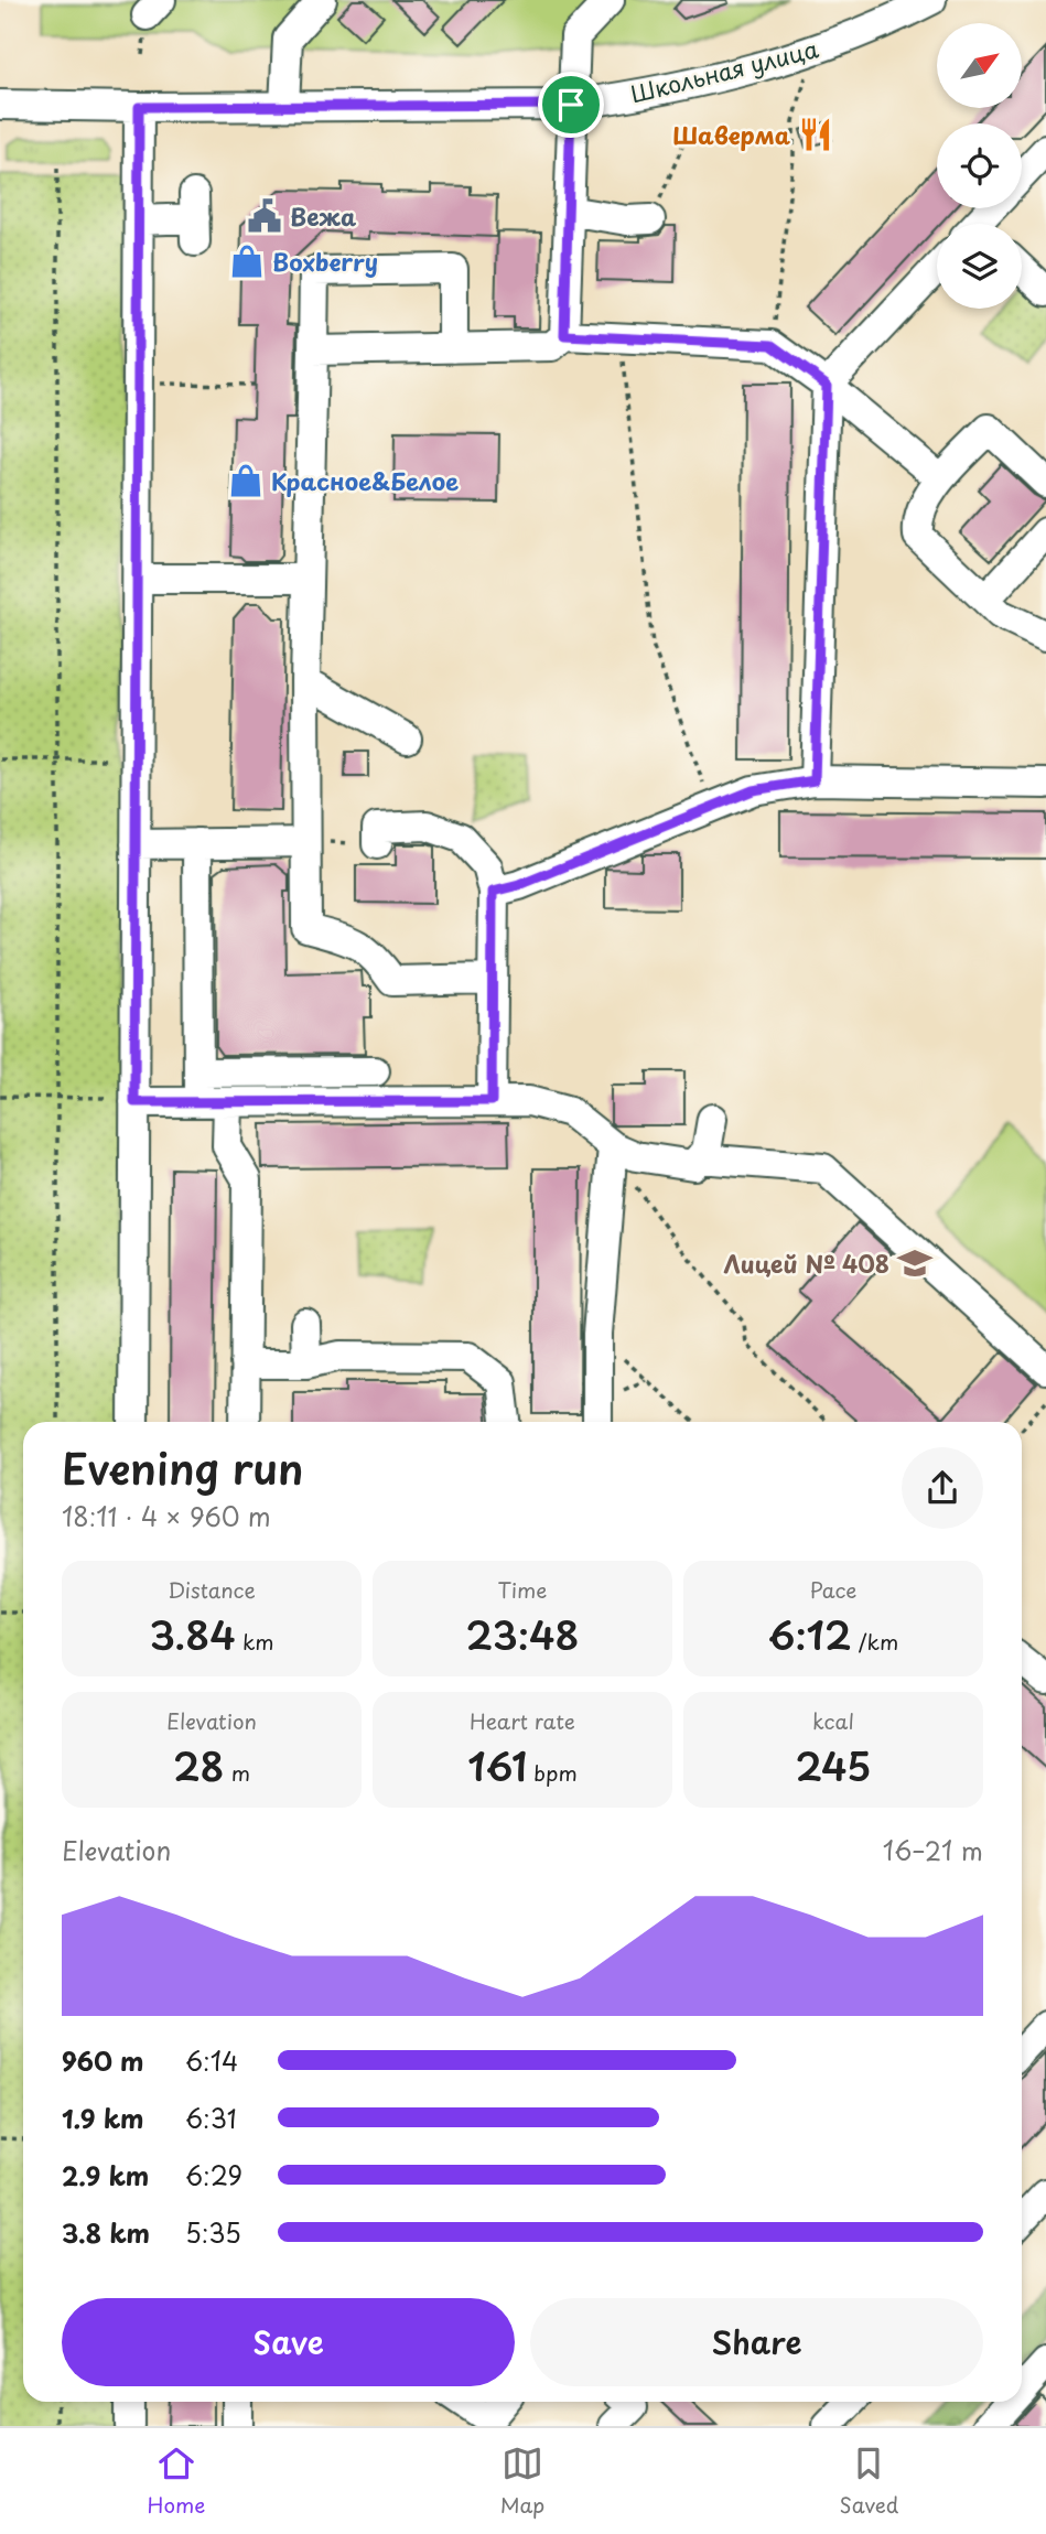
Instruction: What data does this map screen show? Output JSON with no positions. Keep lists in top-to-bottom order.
{
  "streets": {
    "street": ["Школьная улица"]
  },
  "places": {
    "restaurant": ["Шаверма"],
    "public building": ["Вежа"],
    "shop": ["Boxberry", "Красное&Белое"],
    "school or university": ["Лицей № 408"]
  },
  "north": "top right",
  "page": {
    "heading": ["Evening run", "18:11 · 4 × 960 m"],
    "stats": [
      ["Distance", "3.84 km"],
      ["Time", "23:48"],
      ["Pace", "6:12 /km"],
      ["Elevation", "28 m"],
      ["Heart rate", "161 bpm"],
      ["kcal", "245"]
    ],
    "chart": ["Elevation", "16–21 m"],
    "list": [
      {
        "name": "960 m",
        "note": "6:14"
      },
      {
        "name": "1.9 km",
        "note": "6:31"
      },
      {
        "name": "2.9 km",
        "note": "6:29"
      },
      {
        "name": "3.8 km",
        "note": "5:35"
      }
    ],
    "buttons": ["Save", "Share"],
    "tabs": ["Home", "Map", "Saved"]
  }
}
